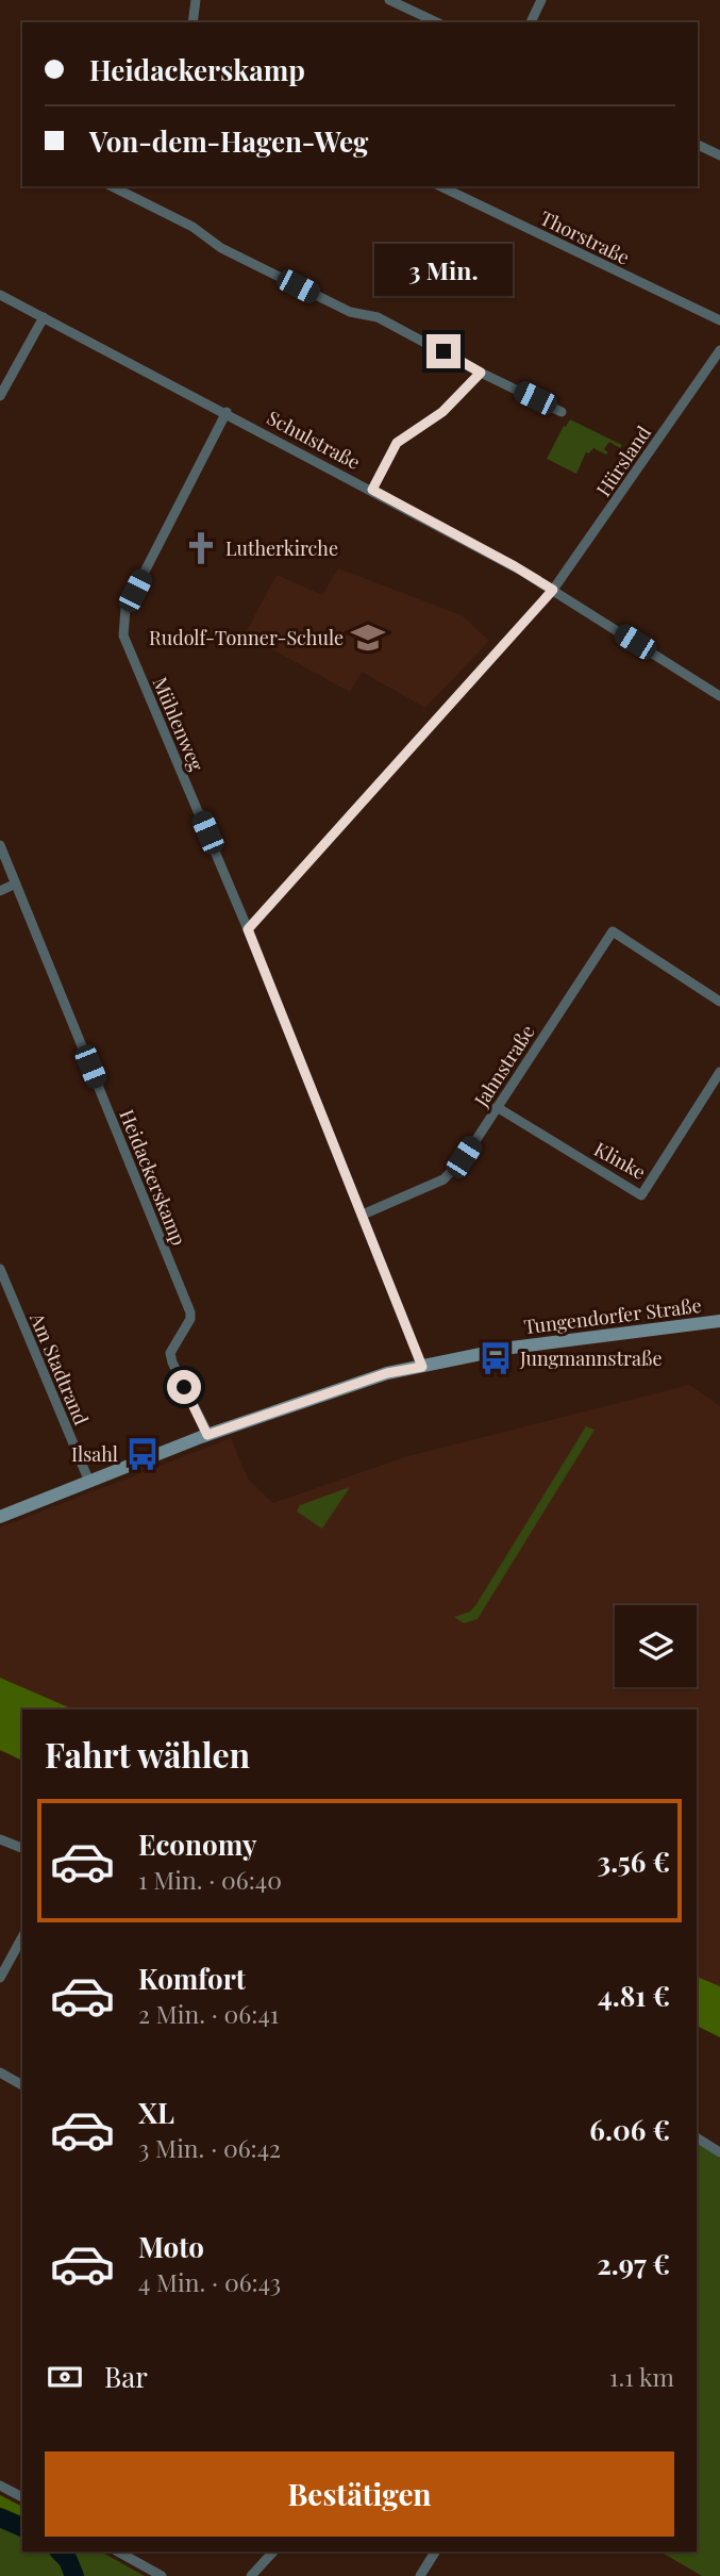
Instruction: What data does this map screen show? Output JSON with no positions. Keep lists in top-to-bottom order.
{
  "streets": {
    "main road": ["Tungendorfer Straße"],
    "street": [
      "Thorstraße",
      "Schulstraße",
      "Hürsland",
      "Mühlenweg",
      "Jahnstraße",
      "Klinke",
      "Heidackerskamp",
      "Am Stadtrand"
    ]
  },
  "crossings": [
    ["Schulstraße", "Hürsland"],
    ["Schulstraße", "Mühlenweg"],
    ["Hürsland", "Mühlenweg"],
    ["Jahnstraße", "Klinke"],
    ["Heidackerskamp", "Tungendorfer Straße"],
    ["Tungendorfer Straße", "Am Stadtrand"]
  ],
  "places": {
    "church": ["Lutherkirche"],
    "school or university": ["Rudolf-Tonner-Schule"],
    "bus stop": ["Jungmannstraße", "Ilsahl"]
  },
  "page": {
    "banner": ["Heidackerskamp", "Von-dem-Hagen-Weg"],
    "bubble": "3 Min.",
    "heading": "Fahrt wählen",
    "list": [
      {
        "name": "Economy",
        "note": "1 Min. · 06:40",
        "value": "3.56 €"
      },
      {
        "name": "Komfort",
        "note": "2 Min. · 06:41",
        "value": "4.81 €"
      },
      {
        "name": "XL",
        "note": "3 Min. · 06:42",
        "value": "6.06 €"
      },
      {
        "name": "Moto",
        "note": "4 Min. · 06:43",
        "value": "2.97 €"
      }
    ],
    "pay": ["Bar", "1.1 km"],
    "buttons": "Bestätigen"
  }
}
